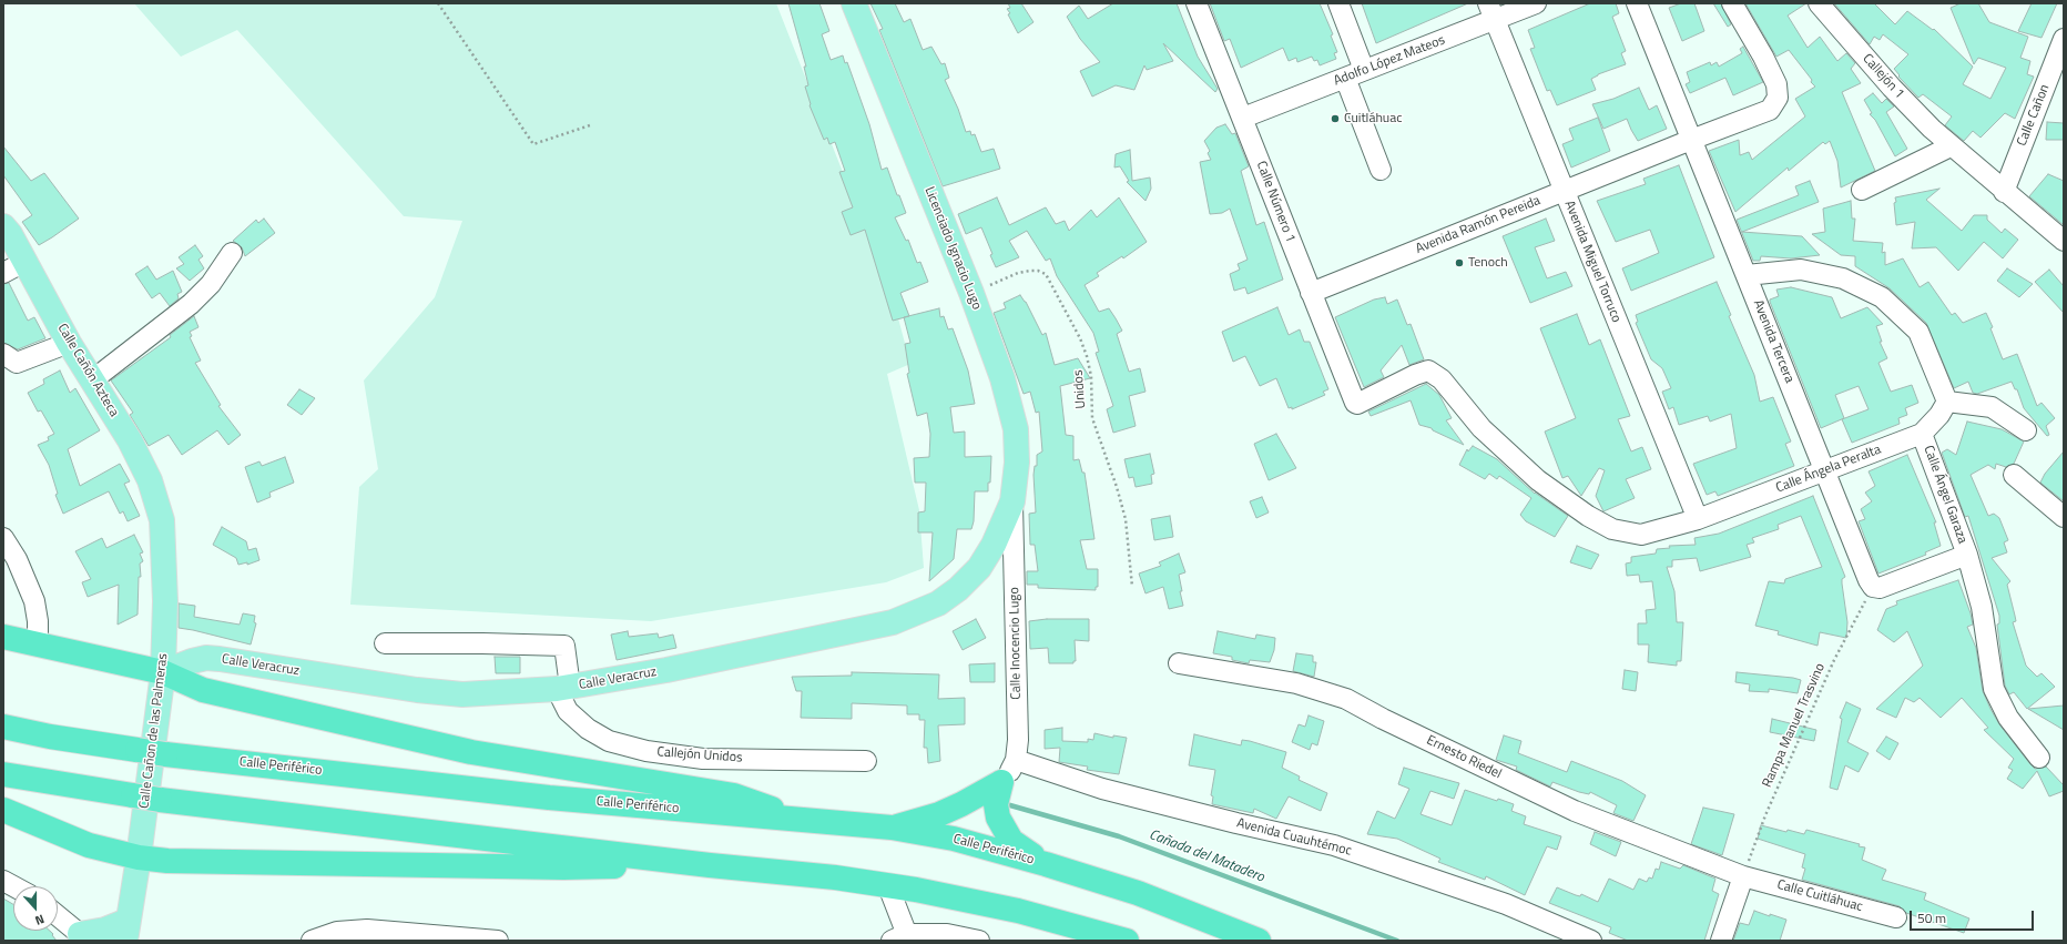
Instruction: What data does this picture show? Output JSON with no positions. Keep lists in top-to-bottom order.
{
  "streets": {
    "highway": ["Calle Periférico"],
    "main road": [
      "Licenciado Ignacio Lugo",
      "Calle Cañón Azteca",
      "Calle Veracruz",
      "Calle Cañon de las Palmeras"
    ],
    "street": [
      "Adolfo López Mateos",
      "Callejón 1",
      "Calle Cañon",
      "Calle Número 1",
      "Avenida Ramón Pereida",
      "Avenida Miguel Torruco",
      "Avenida Tercera",
      "Calle Ángela Peralta",
      "Calle Ángel Garaza",
      "Calle Inocencio Lugo",
      "Callejón Unidos",
      "Ernesto Riedel",
      "Avenida Cuauhtémoc",
      "Calle Cuitláhuac"
    ],
    "path": ["Unidos", "Rampa Manuel Trasvino"]
  },
  "crossings": [
    ["Adolfo López Mateos", "Calle Número 1"],
    ["Adolfo López Mateos", "Avenida Miguel Torruco"],
    ["Callejón 1", "Calle Cañon"],
    ["Calle Número 1", "Avenida Ramón Pereida"],
    ["Calle Número 1", "Calle Ángela Peralta"],
    ["Avenida Ramón Pereida", "Avenida Miguel Torruco"],
    ["Avenida Ramón Pereida", "Avenida Tercera"],
    ["Licenciado Ignacio Lugo", "Unidos"],
    ["Licenciado Ignacio Lugo", "Calle Inocencio Lugo"],
    ["Licenciado Ignacio Lugo", "Calle Veracruz"],
    ["Avenida Miguel Torruco", "Calle Ángela Peralta"],
    ["Avenida Tercera", "Calle Ángela Peralta"],
    ["Avenida Tercera", "Rampa Manuel Trasvino"],
    ["Calle Cañón Azteca", "Calle Cañon de las Palmeras"],
    ["Calle Ángela Peralta", "Calle Ángel Garaza"],
    ["Calle Inocencio Lugo", "Calle Veracruz"],
    ["Calle Inocencio Lugo", "Avenida Cuauhtémoc"],
    ["Calle Veracruz", "Calle Cañon de las Palmeras"],
    ["Calle Veracruz", "Callejón Unidos"],
    ["Rampa Manuel Trasvino", "Ernesto Riedel"],
    ["Rampa Manuel Trasvino", "Calle Cuitláhuac"],
    ["Ernesto Riedel", "Calle Cuitláhuac"]
  ],
  "water": ["Cañada del Matadero"],
  "places": ["Cuitláhuac", "Tenoch"],
  "scale_bar": "50 m",
  "north": "bottom"
}
